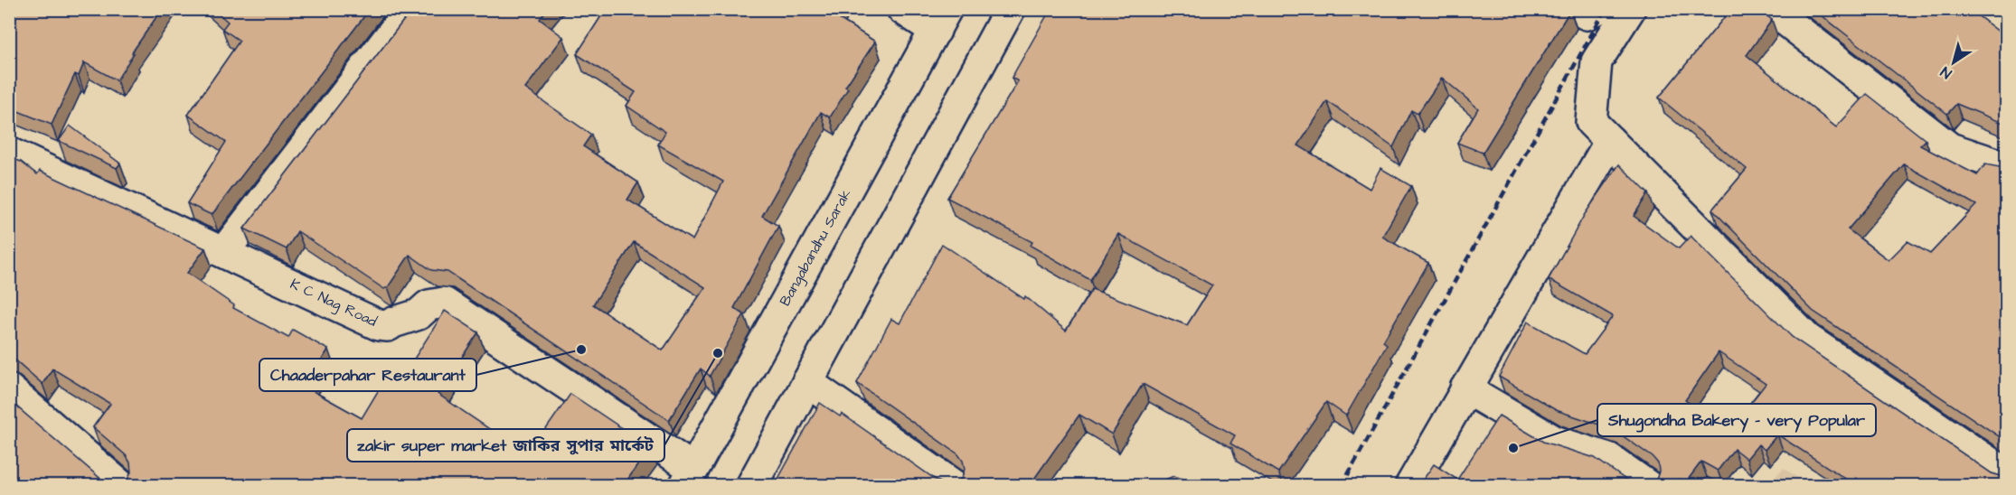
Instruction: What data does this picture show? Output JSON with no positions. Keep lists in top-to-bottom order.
{
  "streets": {
    "street": ["Bangabandhu Sarak", "K C Nag Road"]
  },
  "crossings": [
    ["Bangabandhu Sarak", "K C Nag Road"]
  ],
  "places": ["Chaaderpahar Restaurant", "zakir super market জাকির সুপার মার্কেট", "Shugondha Bakery - very Popular"],
  "north": "bottom left"
}
